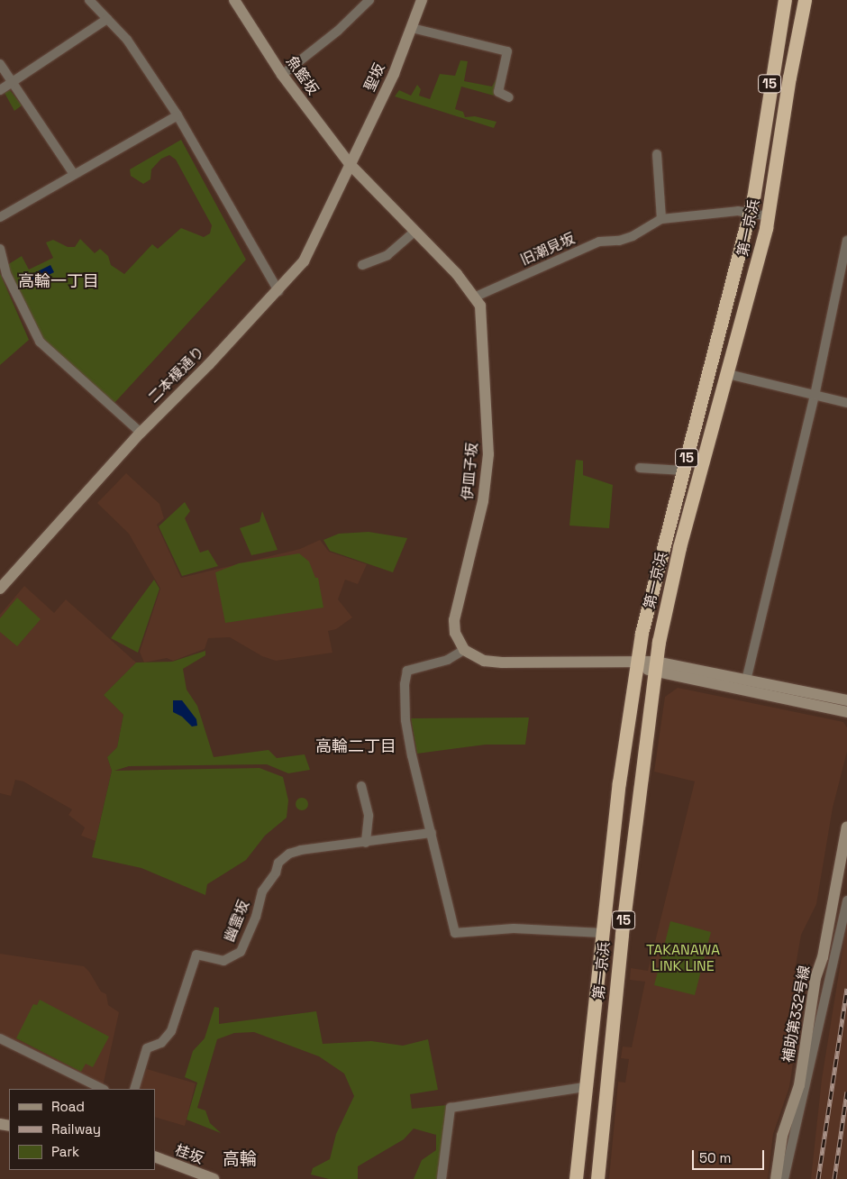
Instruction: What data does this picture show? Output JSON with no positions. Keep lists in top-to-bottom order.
{
  "streets": {
    "highway": ["15", "第一京浜"],
    "street": [
      "魚籃坂",
      "聖坂",
      "旧潮見坂",
      "二本榎通り",
      "伊皿子坂",
      "幽霊坂",
      "補助第332号線",
      "桂坂"
    ]
  },
  "crossings": [
    ["魚籃坂", "聖坂"],
    ["魚籃坂", "二本榎通り"],
    ["魚籃坂", "伊皿子坂"],
    ["聖坂", "二本榎通り"],
    ["聖坂", "伊皿子坂"],
    ["旧潮見坂", "伊皿子坂"],
    ["二本榎通り", "伊皿子坂"]
  ],
  "districts": ["高輪一丁目", "高輪二丁目", "高輪"],
  "parks": ["TAKANAWA LINK LINE"],
  "legend": ["Road", "Railway", "Park"],
  "scale_bar": "50 m"
}
